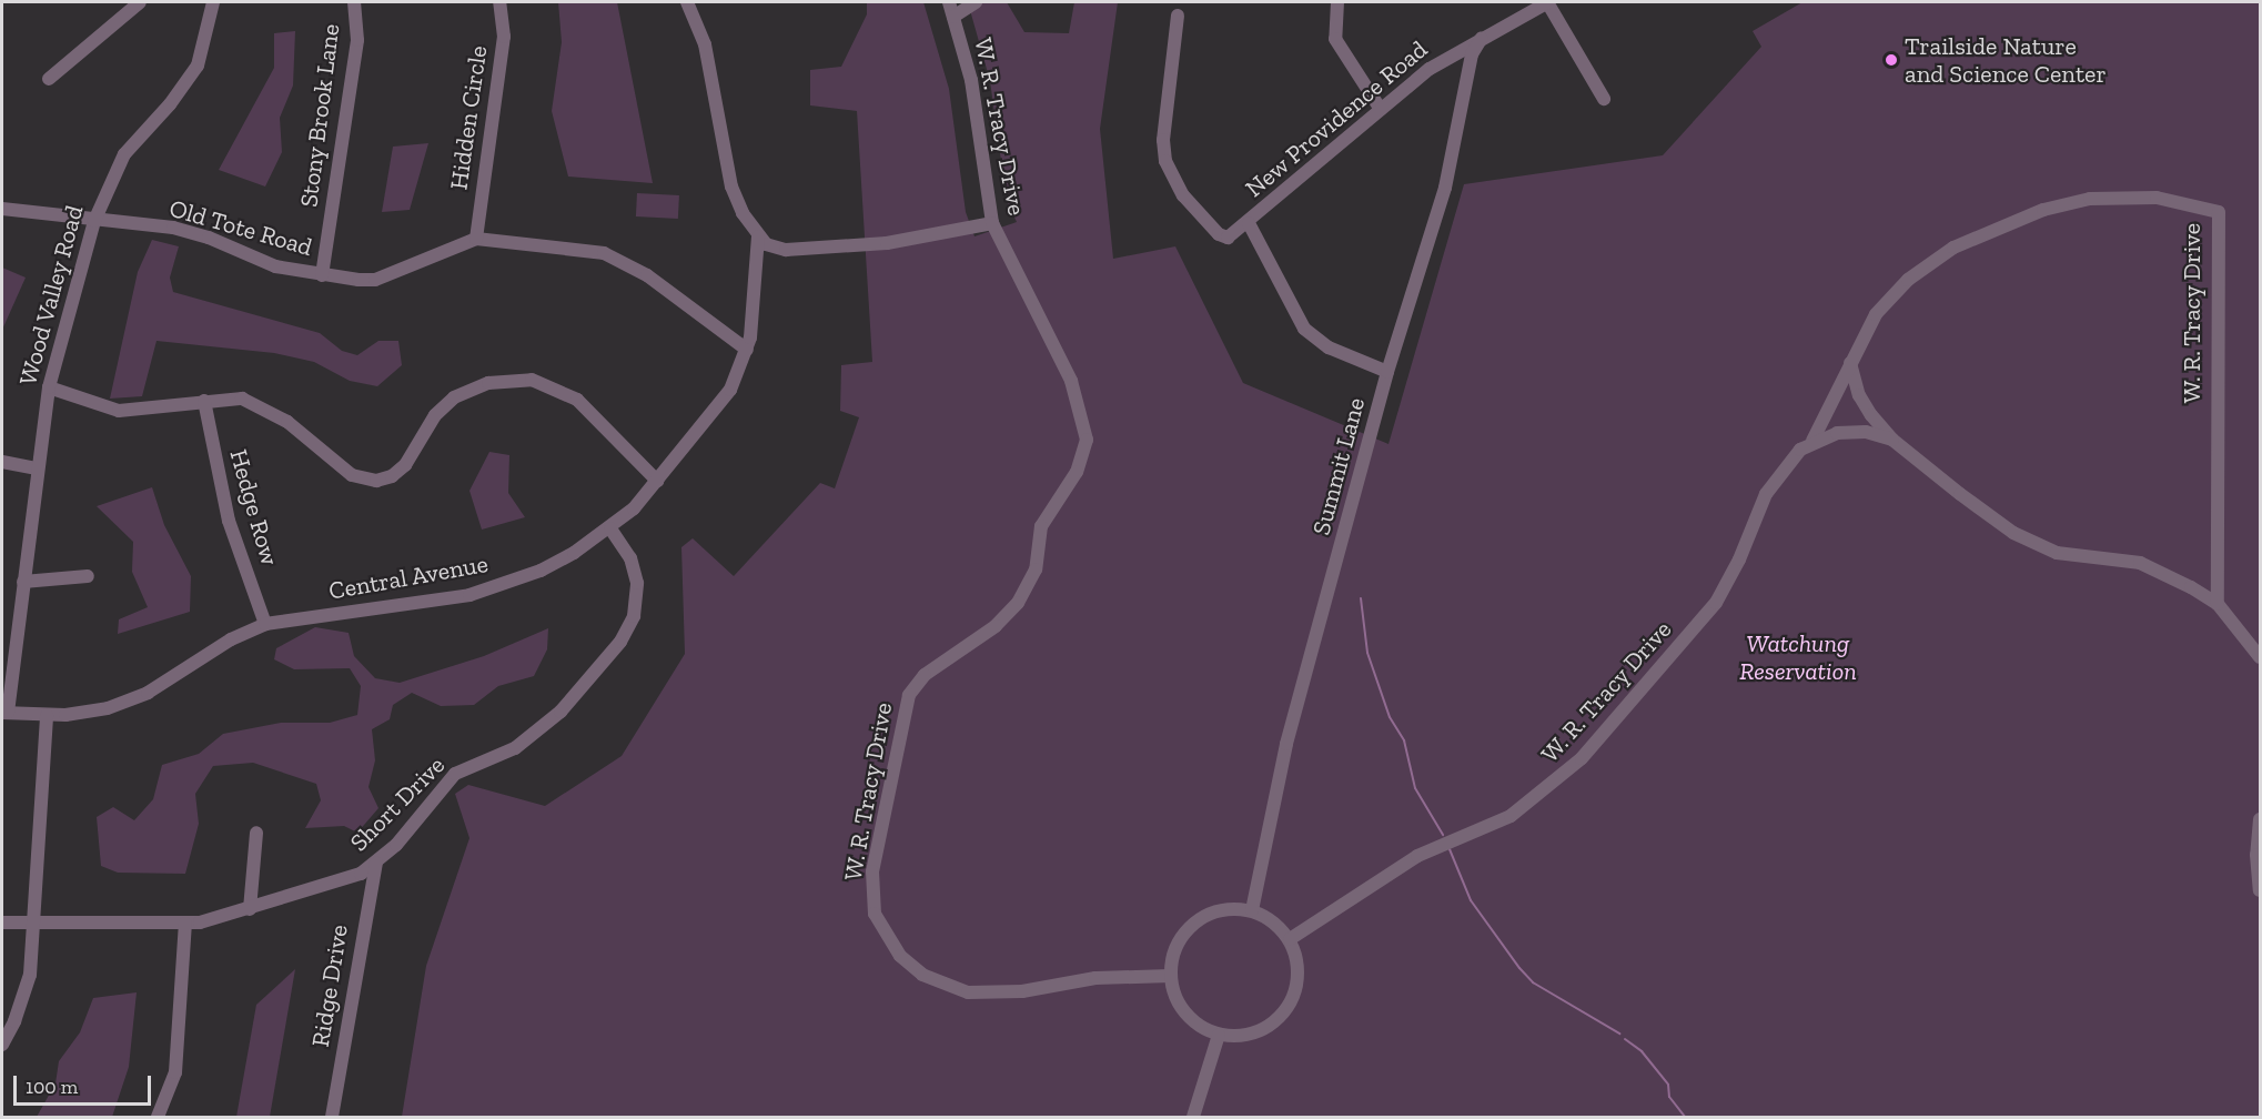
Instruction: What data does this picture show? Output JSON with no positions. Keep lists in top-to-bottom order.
{
  "streets": {
    "street": [
      "Stony Brook Lane",
      "Hidden Circle",
      "New Providence Road",
      "W. R. Tracy Drive",
      "Old Tote Road",
      "Wood Valley Road",
      "Summit Lane",
      "Hedge Row",
      "Central Avenue",
      "Short Drive",
      "Ridge Drive"
    ]
  },
  "crossings": [
    ["Stony Brook Lane", "Old Tote Road"],
    ["Hidden Circle", "Old Tote Road"],
    ["New Providence Road", "Summit Lane"],
    ["W. R. Tracy Drive", "Summit Lane"],
    ["Old Tote Road", "Wood Valley Road"],
    ["Old Tote Road", "Central Avenue"],
    ["Wood Valley Road", "Central Avenue"],
    ["Hedge Row", "Central Avenue"],
    ["Central Avenue", "Short Drive"],
    ["Short Drive", "Ridge Drive"]
  ],
  "parks": ["Watchung Reservation"],
  "places": ["Trailside Nature and Science Center"],
  "scale_bar": "100 m"
}
